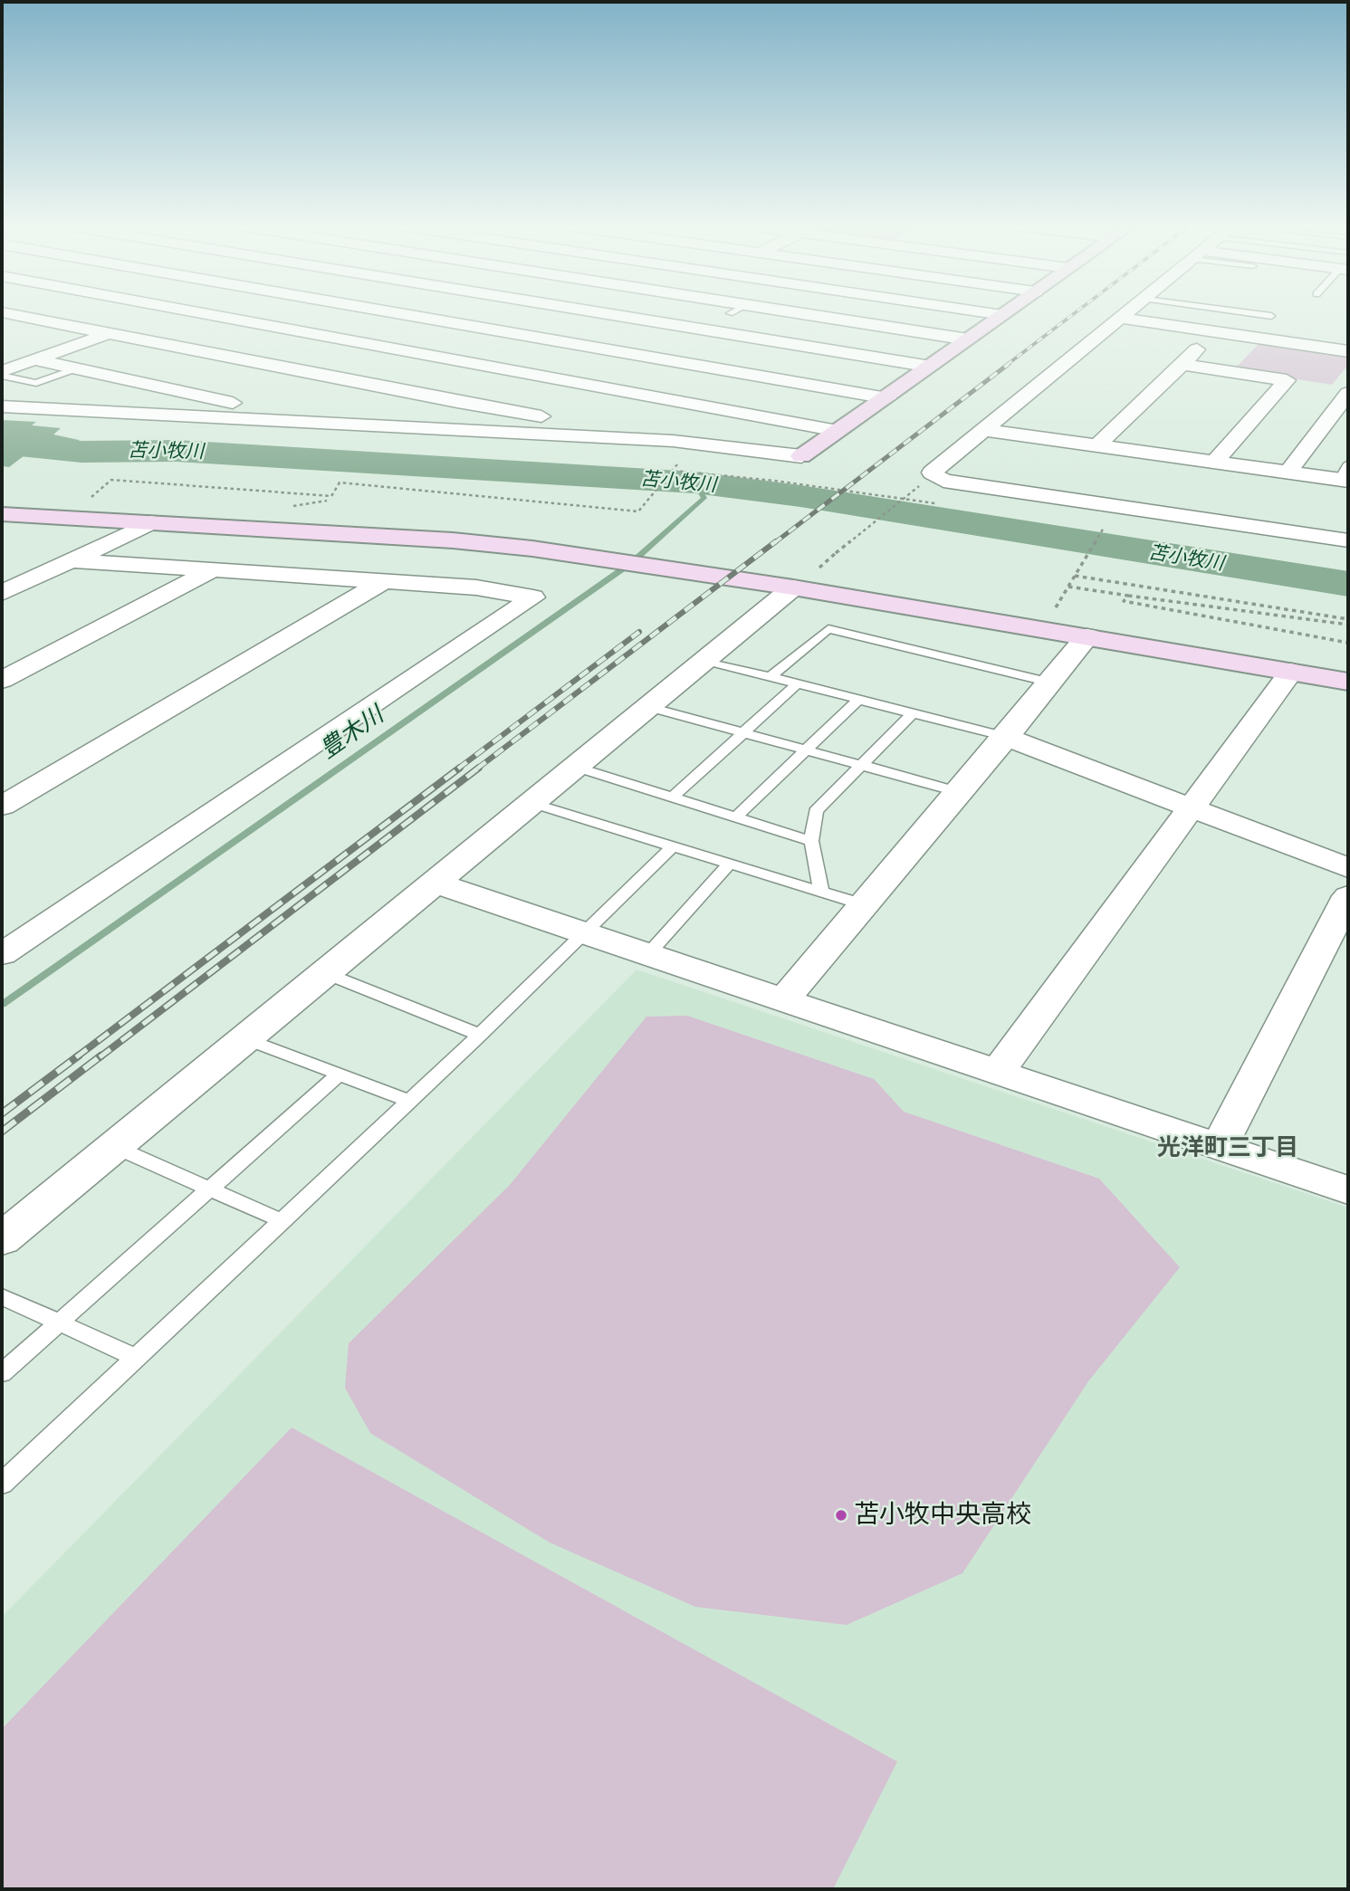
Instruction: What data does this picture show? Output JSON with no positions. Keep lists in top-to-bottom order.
{
  "districts": ["光洋町三丁目"],
  "water": ["苫小牧川", "豊木川"],
  "places": ["苫小牧中央高校"]
}
